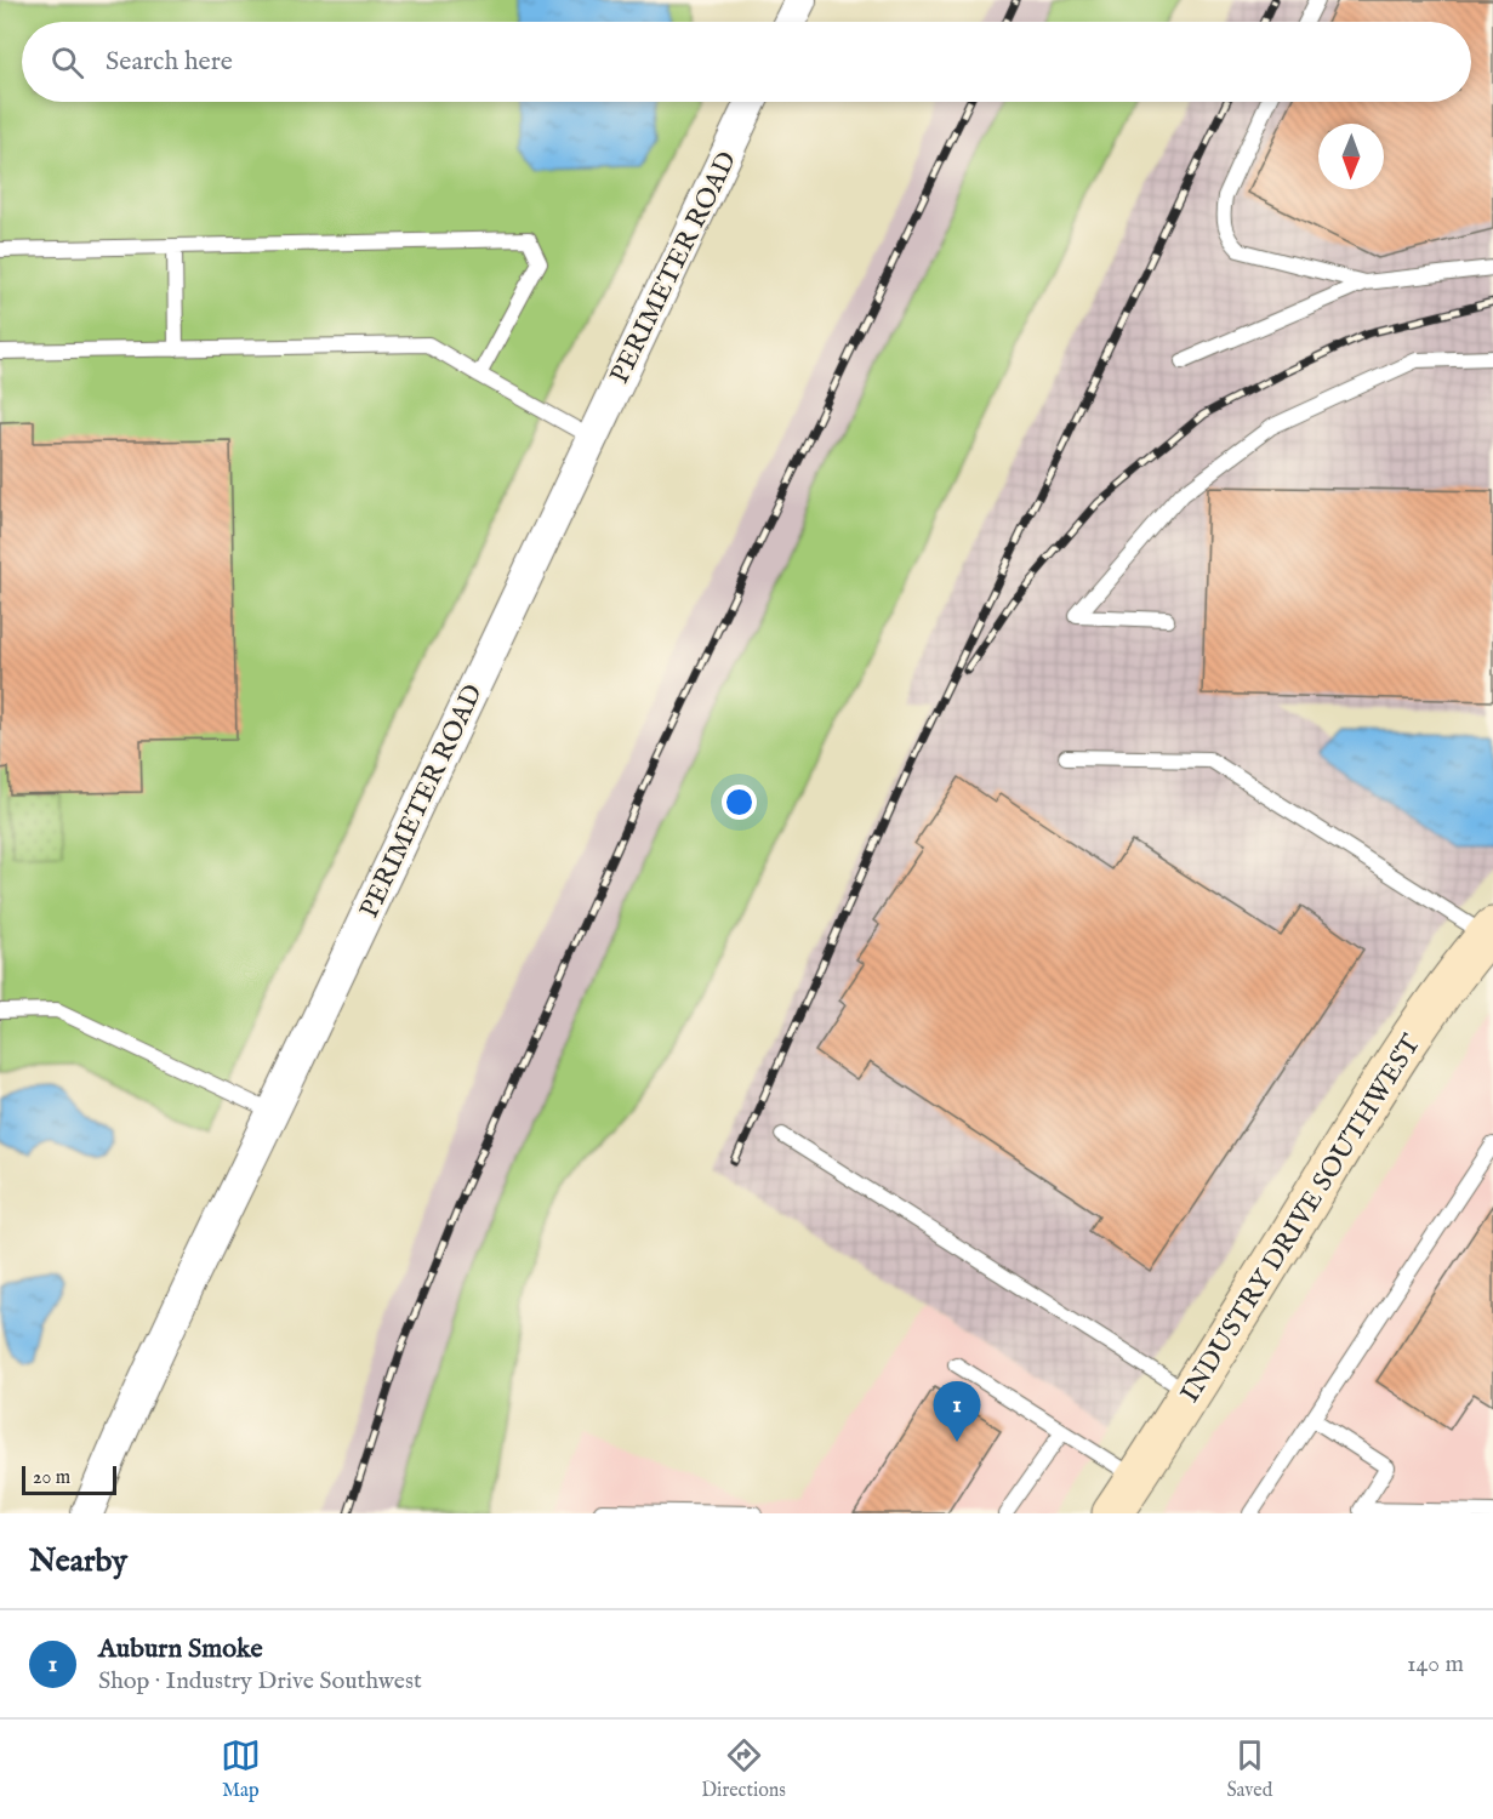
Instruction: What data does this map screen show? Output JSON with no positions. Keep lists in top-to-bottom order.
{
  "streets": {
    "street": ["PERIMETER ROAD", "INDUSTRY DRIVE SOUTHWEST"]
  },
  "scale_bar": "20 m",
  "north": "bottom",
  "page": {
    "search": "Search here",
    "pins": "1",
    "scale": "20 m",
    "heading": "Nearby",
    "list": [
      {
        "mark": "1",
        "name": "Auburn Smoke",
        "note": "Shop · Industry Drive Southwest",
        "value": "140 m"
      }
    ],
    "nav": ["Map", "Directions", "Saved"]
  }
}
